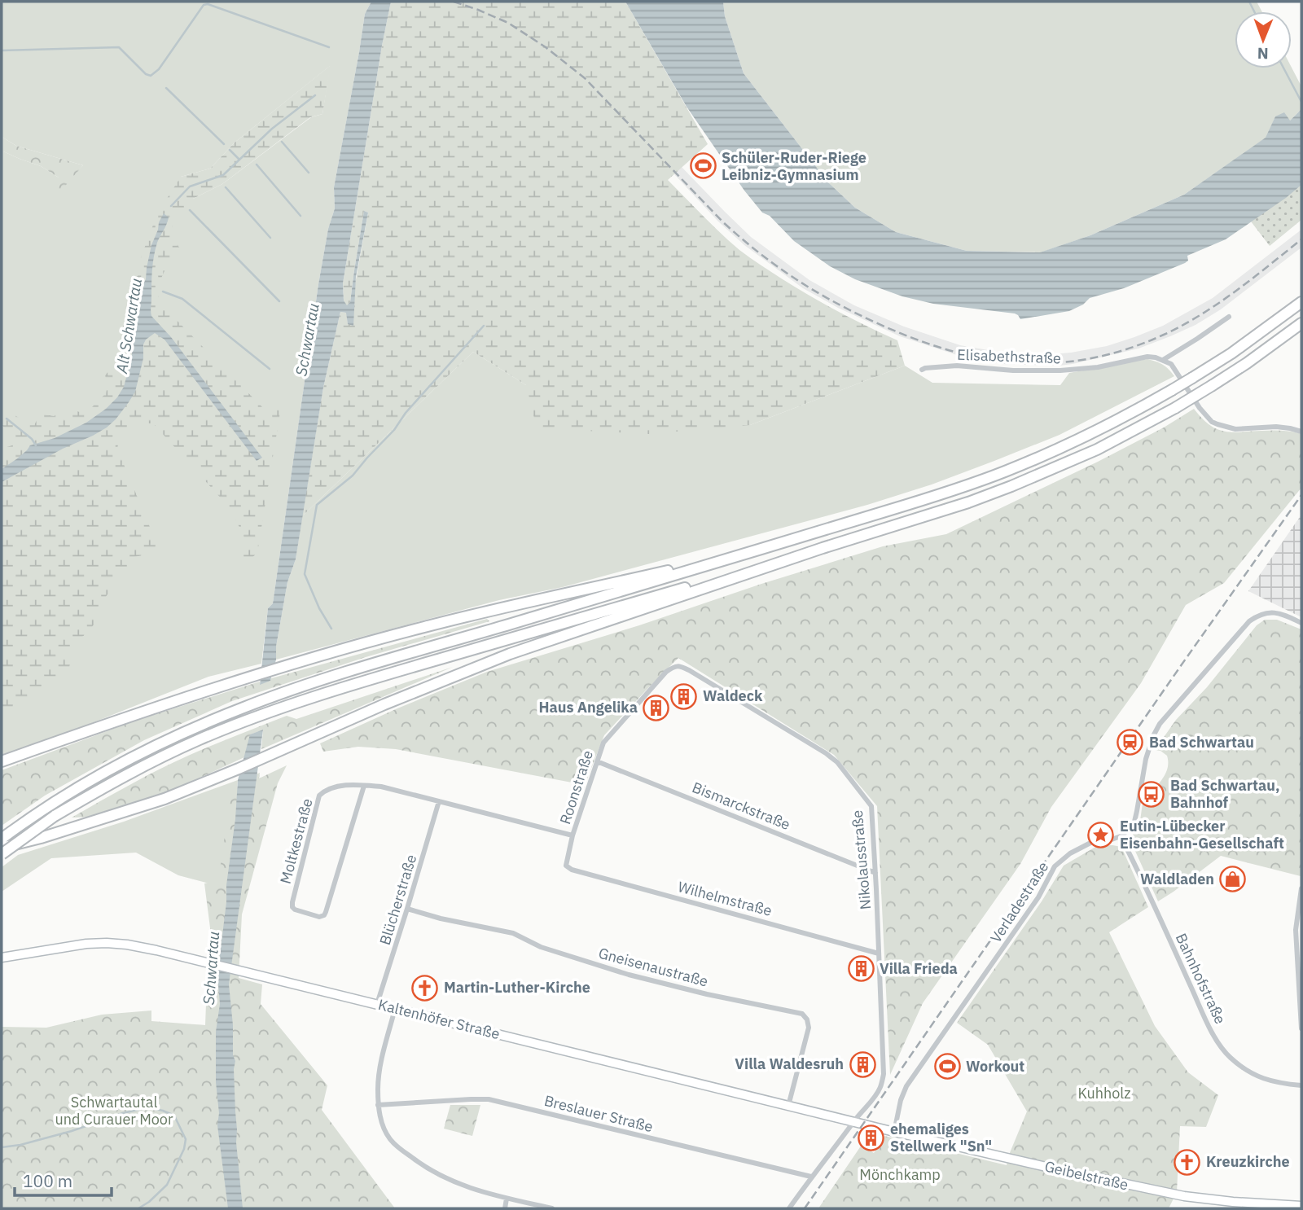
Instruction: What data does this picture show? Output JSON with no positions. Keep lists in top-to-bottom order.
{
  "streets": {
    "street": [
      "Elisabethstraße",
      "Roonstraße",
      "Bismarckstraße",
      "Moltkestraße",
      "Nikolausstraße",
      "Wilhelmstraße",
      "Blücherstraße",
      "Verladestraße",
      "Gneisenaustraße",
      "Bahnhofstraße",
      "Kaltenhöfer Straße",
      "Breslauer Straße",
      "Geibelstraße"
    ]
  },
  "crossings": [
    ["Roonstraße", "Bismarckstraße"],
    ["Roonstraße", "Moltkestraße"],
    ["Roonstraße", "Nikolausstraße"],
    ["Roonstraße", "Wilhelmstraße"],
    ["Bismarckstraße", "Nikolausstraße"],
    ["Moltkestraße", "Blücherstraße"],
    ["Nikolausstraße", "Wilhelmstraße"],
    ["Nikolausstraße", "Kaltenhöfer Straße"],
    ["Nikolausstraße", "Breslauer Straße"],
    ["Blücherstraße", "Gneisenaustraße"],
    ["Blücherstraße", "Kaltenhöfer Straße"],
    ["Verladestraße", "Bahnhofstraße"],
    ["Verladestraße", "Geibelstraße"],
    ["Gneisenaustraße", "Kaltenhöfer Straße"],
    ["Kaltenhöfer Straße", "Geibelstraße"]
  ],
  "water": ["Alt Schwartau", "Schwartau"],
  "parks": ["Kuhholz", "Schwartautal und Curauer Moor", "Mönchkamp"],
  "places": {
    "sports": ["Schüler-Ruder-Riege Leibniz-Gymnasium", "Workout"],
    "building": [
      "Waldeck",
      "Haus Angelika",
      "Villa Frieda",
      "Villa Waldesruh",
      "ehemaliges Stellwerk \"Sn\""
    ],
    "station": ["Bad Schwartau"],
    "bus stop": ["Bad Schwartau, Bahnhof"],
    "place": ["Eutin-Lübecker Eisenbahn-Gesellschaft"],
    "shop": ["Waldladen"],
    "church": ["Martin-Luther-Kirche", "Kreuzkirche"]
  },
  "scale_bar": "100 m",
  "north": "bottom"
}
